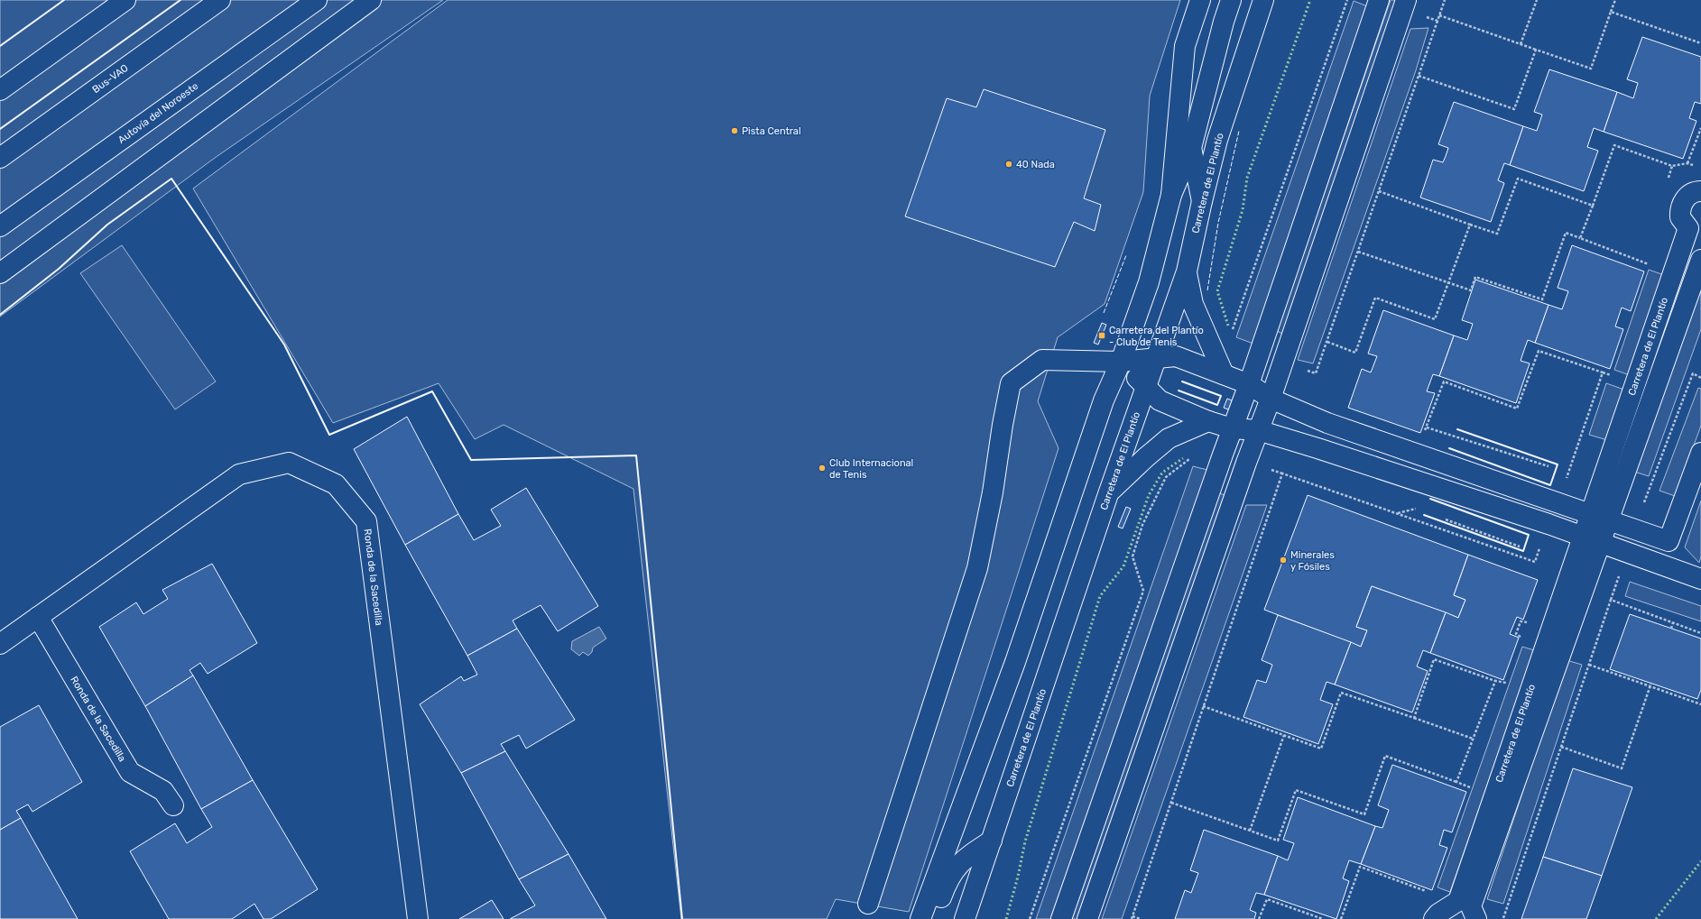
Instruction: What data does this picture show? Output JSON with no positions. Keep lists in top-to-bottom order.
{
  "streets": {
    "main road": [
      "Bus-VAO",
      "Autovía del Noroeste",
      "Carretera de El Plantío",
      "Ronda de la Sacedilla"
    ]
  },
  "places": {
    "other": [
      "Pista Central",
      "40 Nada",
      "Club Internacional de Tenis",
      "Minerales y Fósiles"
    ],
    "transit": ["Carretera del Plantío - Club de Tenis"]
  }
}
